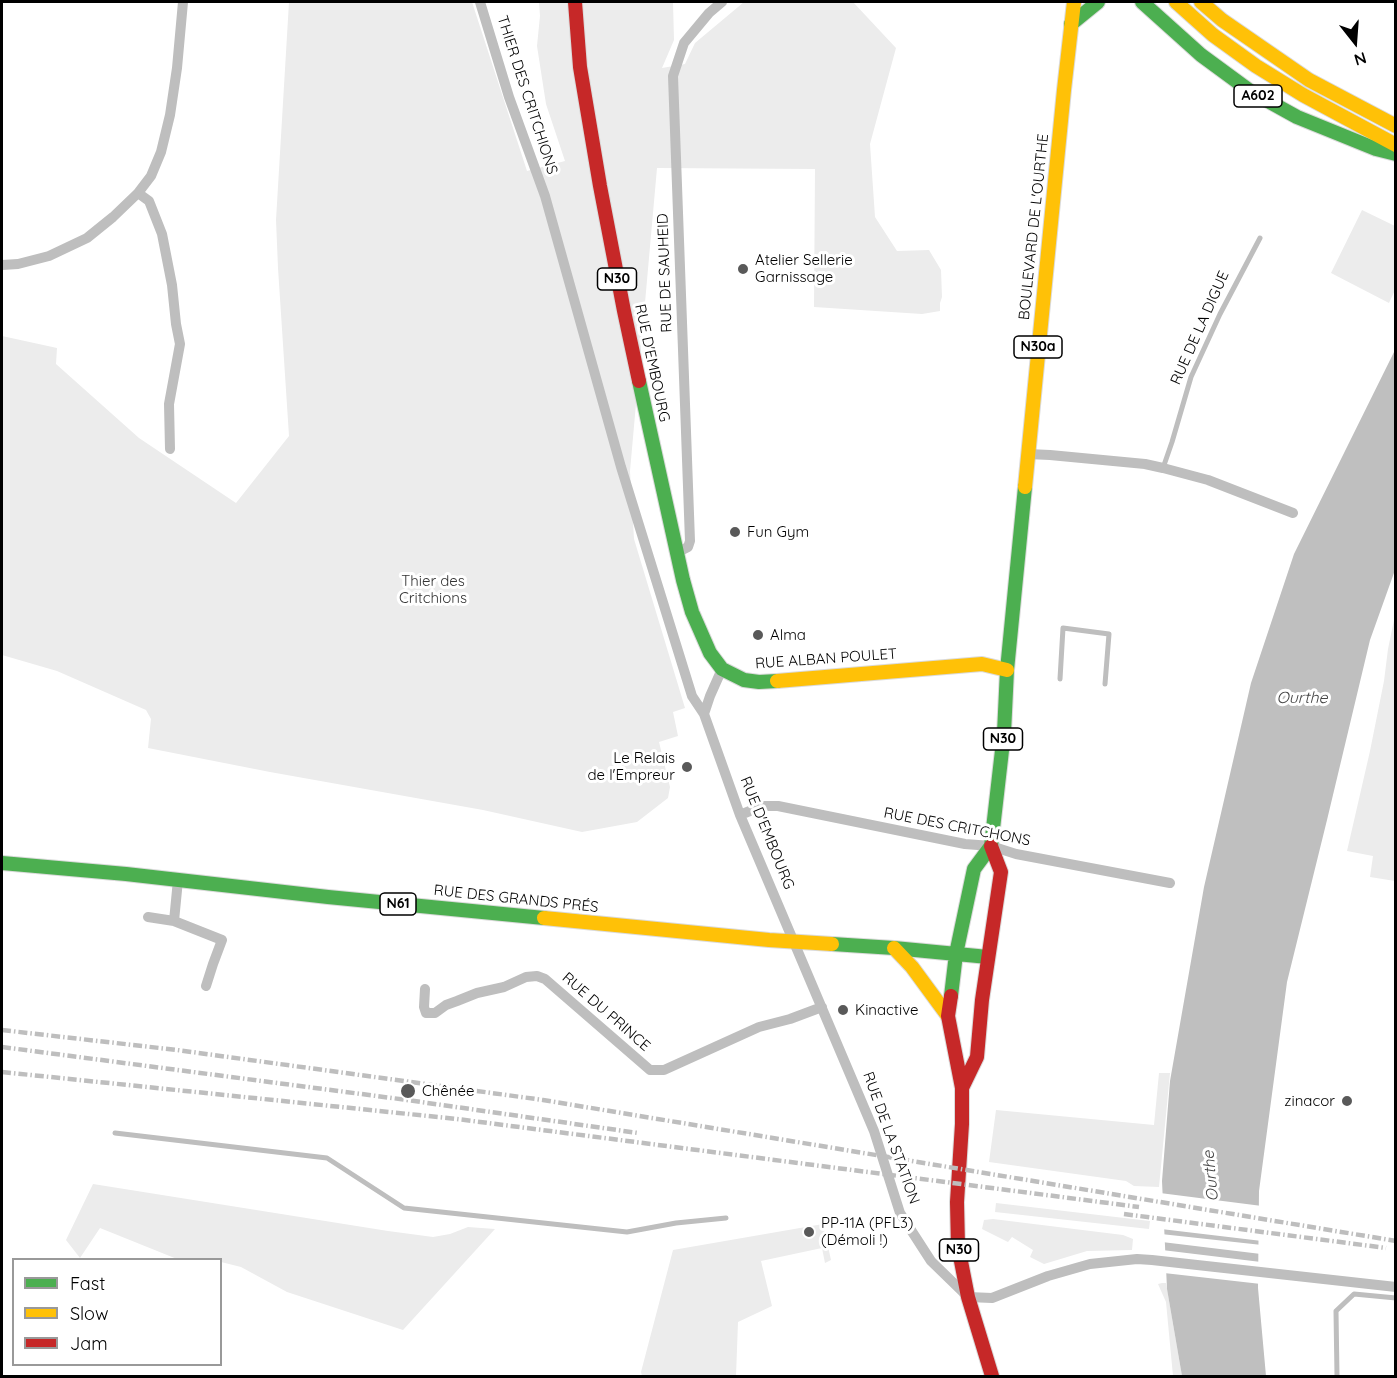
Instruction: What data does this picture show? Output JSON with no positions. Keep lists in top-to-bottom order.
{
  "streets": {
    "main road": [
      "A602",
      "BOULEVARD DE L'OURTHE",
      "N30",
      "N30a",
      "RUE D'EMBOURG",
      "RUE ALBAN POULET",
      "RUE DES GRANDS PRÉS",
      "N61",
      "RUE DE LA STATION"
    ],
    "street": [
      "THIER DES CRITCHIONS",
      "RUE DE SAUHEID",
      "RUE DES CRITCHONS",
      "RUE DU PRINCE"
    ],
    "lane": ["RUE DE LA DIGUE"]
  },
  "crossings": [
    ["THIER DES CRITCHIONS", "RUE D'EMBOURG"],
    ["BOULEVARD DE L'OURTHE", "N30"],
    ["BOULEVARD DE L'OURTHE", "RUE ALBAN POULET"],
    ["RUE DE SAUHEID", "N30"],
    ["RUE DE SAUHEID", "RUE D'EMBOURG"],
    ["N30", "RUE D'EMBOURG"],
    ["N30", "RUE ALBAN POULET"],
    ["N30", "RUE DES CRITCHONS"],
    ["N30", "RUE DES GRANDS PRÉS"],
    ["N30", "RUE DE LA STATION"],
    ["RUE D'EMBOURG", "RUE DES CRITCHONS"],
    ["RUE D'EMBOURG", "RUE DES GRANDS PRÉS"],
    ["RUE D'EMBOURG", "RUE DE LA STATION"],
    ["RUE DES GRANDS PRÉS", "RUE DE LA STATION"],
    ["RUE DU PRINCE", "RUE DE LA STATION"]
  ],
  "water": ["Ourthe"],
  "parks": ["Thier des Critchions"],
  "places": [
    "Atelier Sellerie Garnissage",
    "Fun Gym",
    "Alma",
    "Le Relais de l'Empreur",
    "Kinactive",
    "Chênée",
    "zinacor",
    "PP-11A (PFL3) (Démoli !)"
  ],
  "legend": ["Fast", "Slow", "Jam"],
  "north": "bottom"
}
